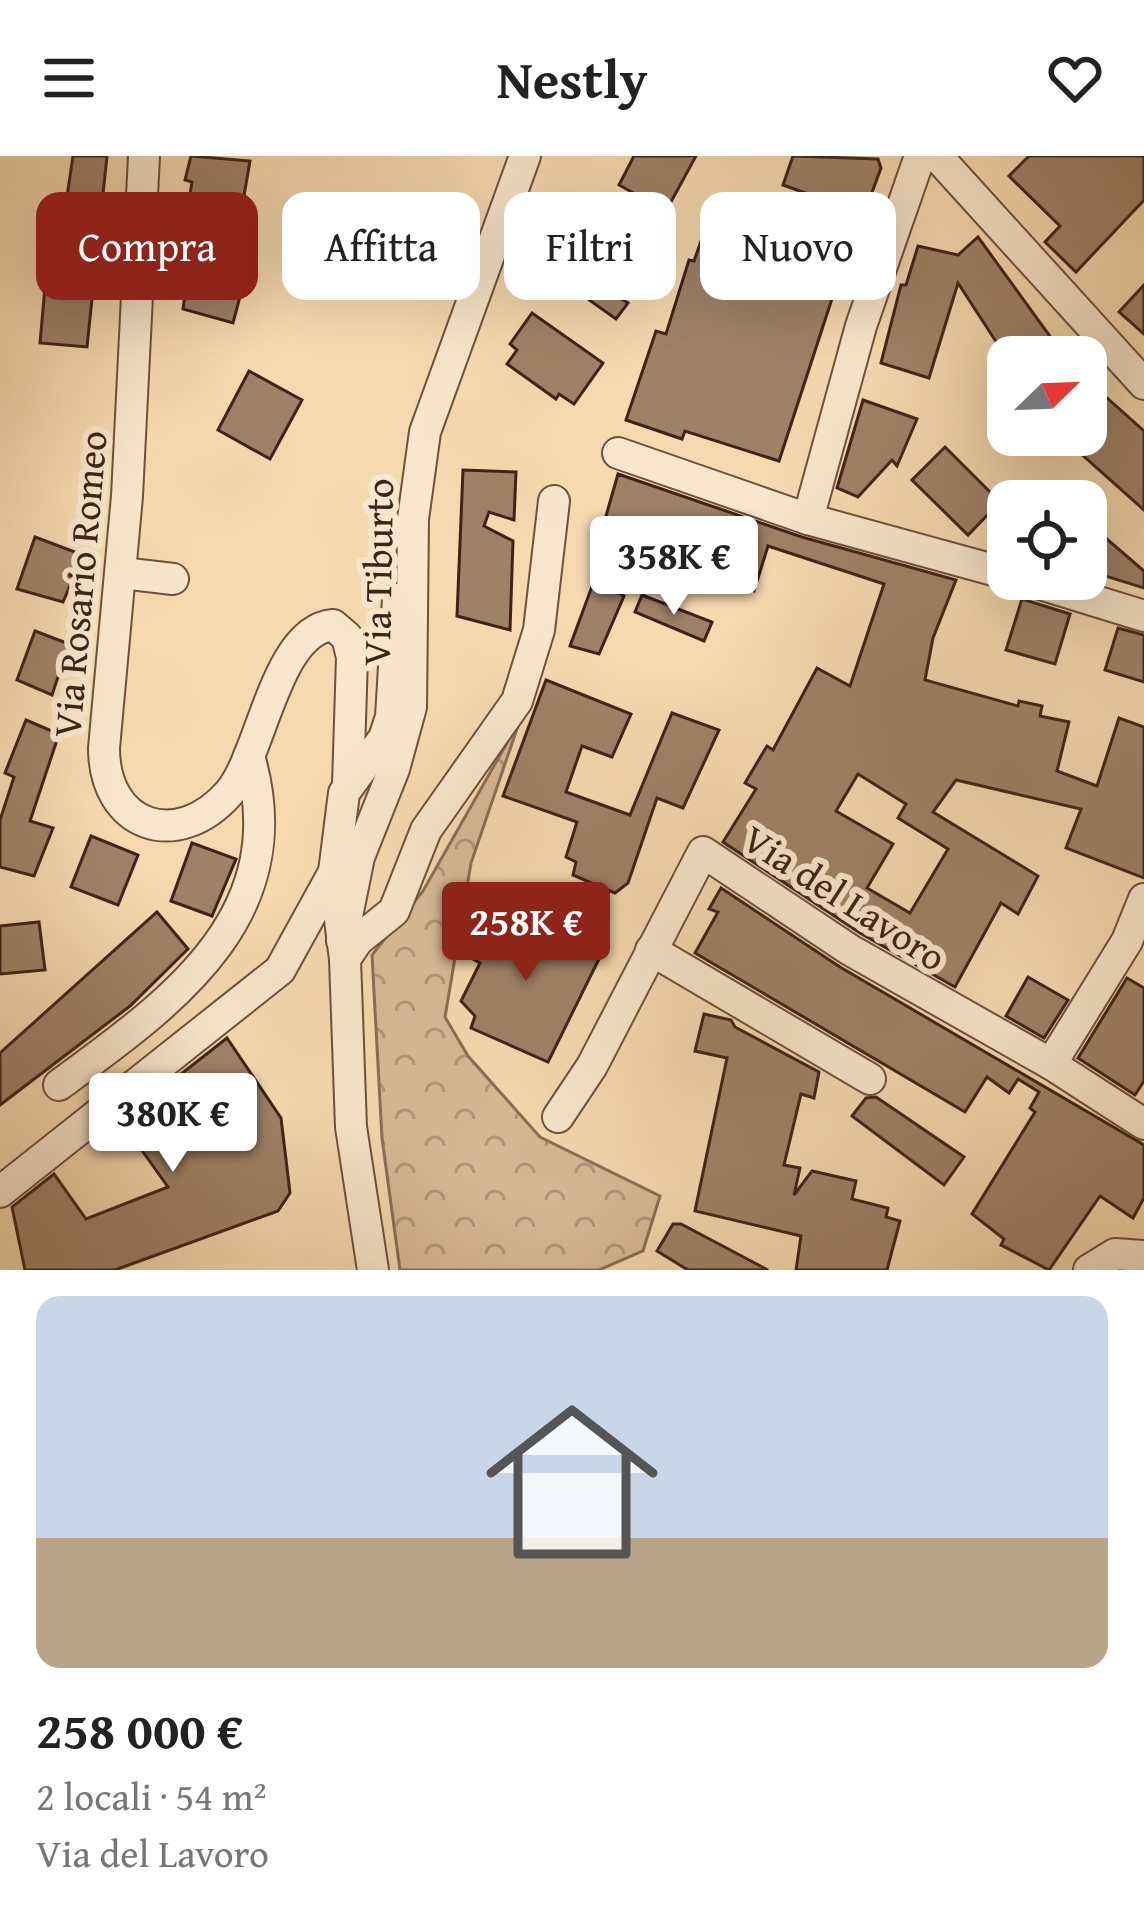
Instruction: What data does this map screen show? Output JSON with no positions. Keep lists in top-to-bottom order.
{
  "streets": {
    "street": ["Via Tiburto", "Via Rosario Romeo", "Via del Lavoro"]
  },
  "north": "top right",
  "page": {
    "header": "Nestly",
    "chip": [
      "Compra",
      "Affitta",
      "Filtri",
      "Nuovo"
    ],
    "price": ["358K €", "258K €", "380K €"],
    "list": [
      {
        "name": "258 000 €",
        "note": "2 locali · 54 m² · Via del Lavoro"
      }
    ]
  }
}
